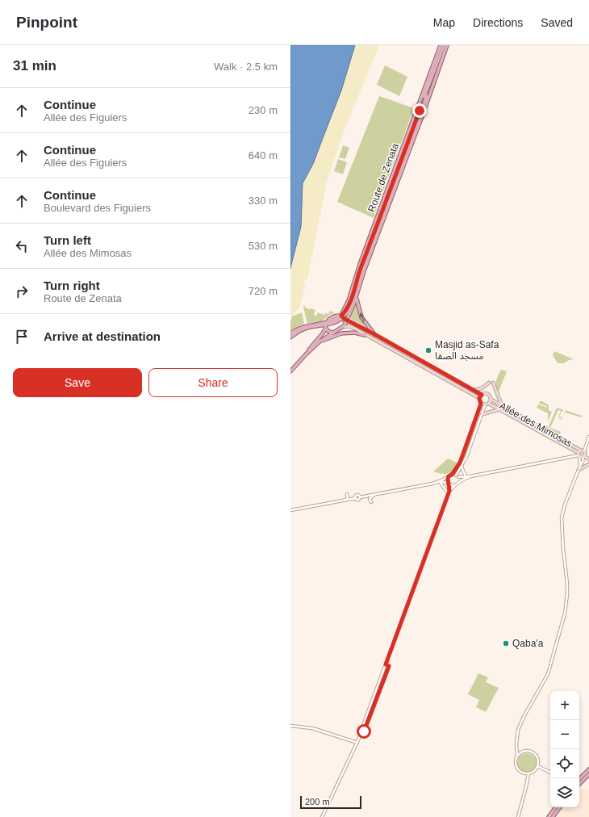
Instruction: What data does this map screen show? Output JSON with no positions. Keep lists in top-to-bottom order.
{
  "streets": {
    "main road": ["Route de Zenata", "Allée des Mimosas"]
  },
  "places": ["Masjid as-Safa مسجد الصفا", "Qaba'a"],
  "scale_bar": "200 m",
  "page": {
    "header": "Pinpoint",
    "nav": ["Map", "Directions", "Saved"],
    "heading": ["31 min", "Walk · 2.5 km"],
    "list": [
      ["Continue", "Allée des Figuiers", "230 m"],
      ["Continue", "Allée des Figuiers", "640 m"],
      ["Continue", "Boulevard des Figuiers", "330 m"],
      ["Turn left", "Allée des Mimosas", "530 m"],
      ["Turn right", "Route de Zenata", "720 m"],
      "Arrive at destination"
    ],
    "buttons": ["Save", "Share"],
    "map_buttons": ["+", "−"],
    "scale": "200 m"
  }
}
